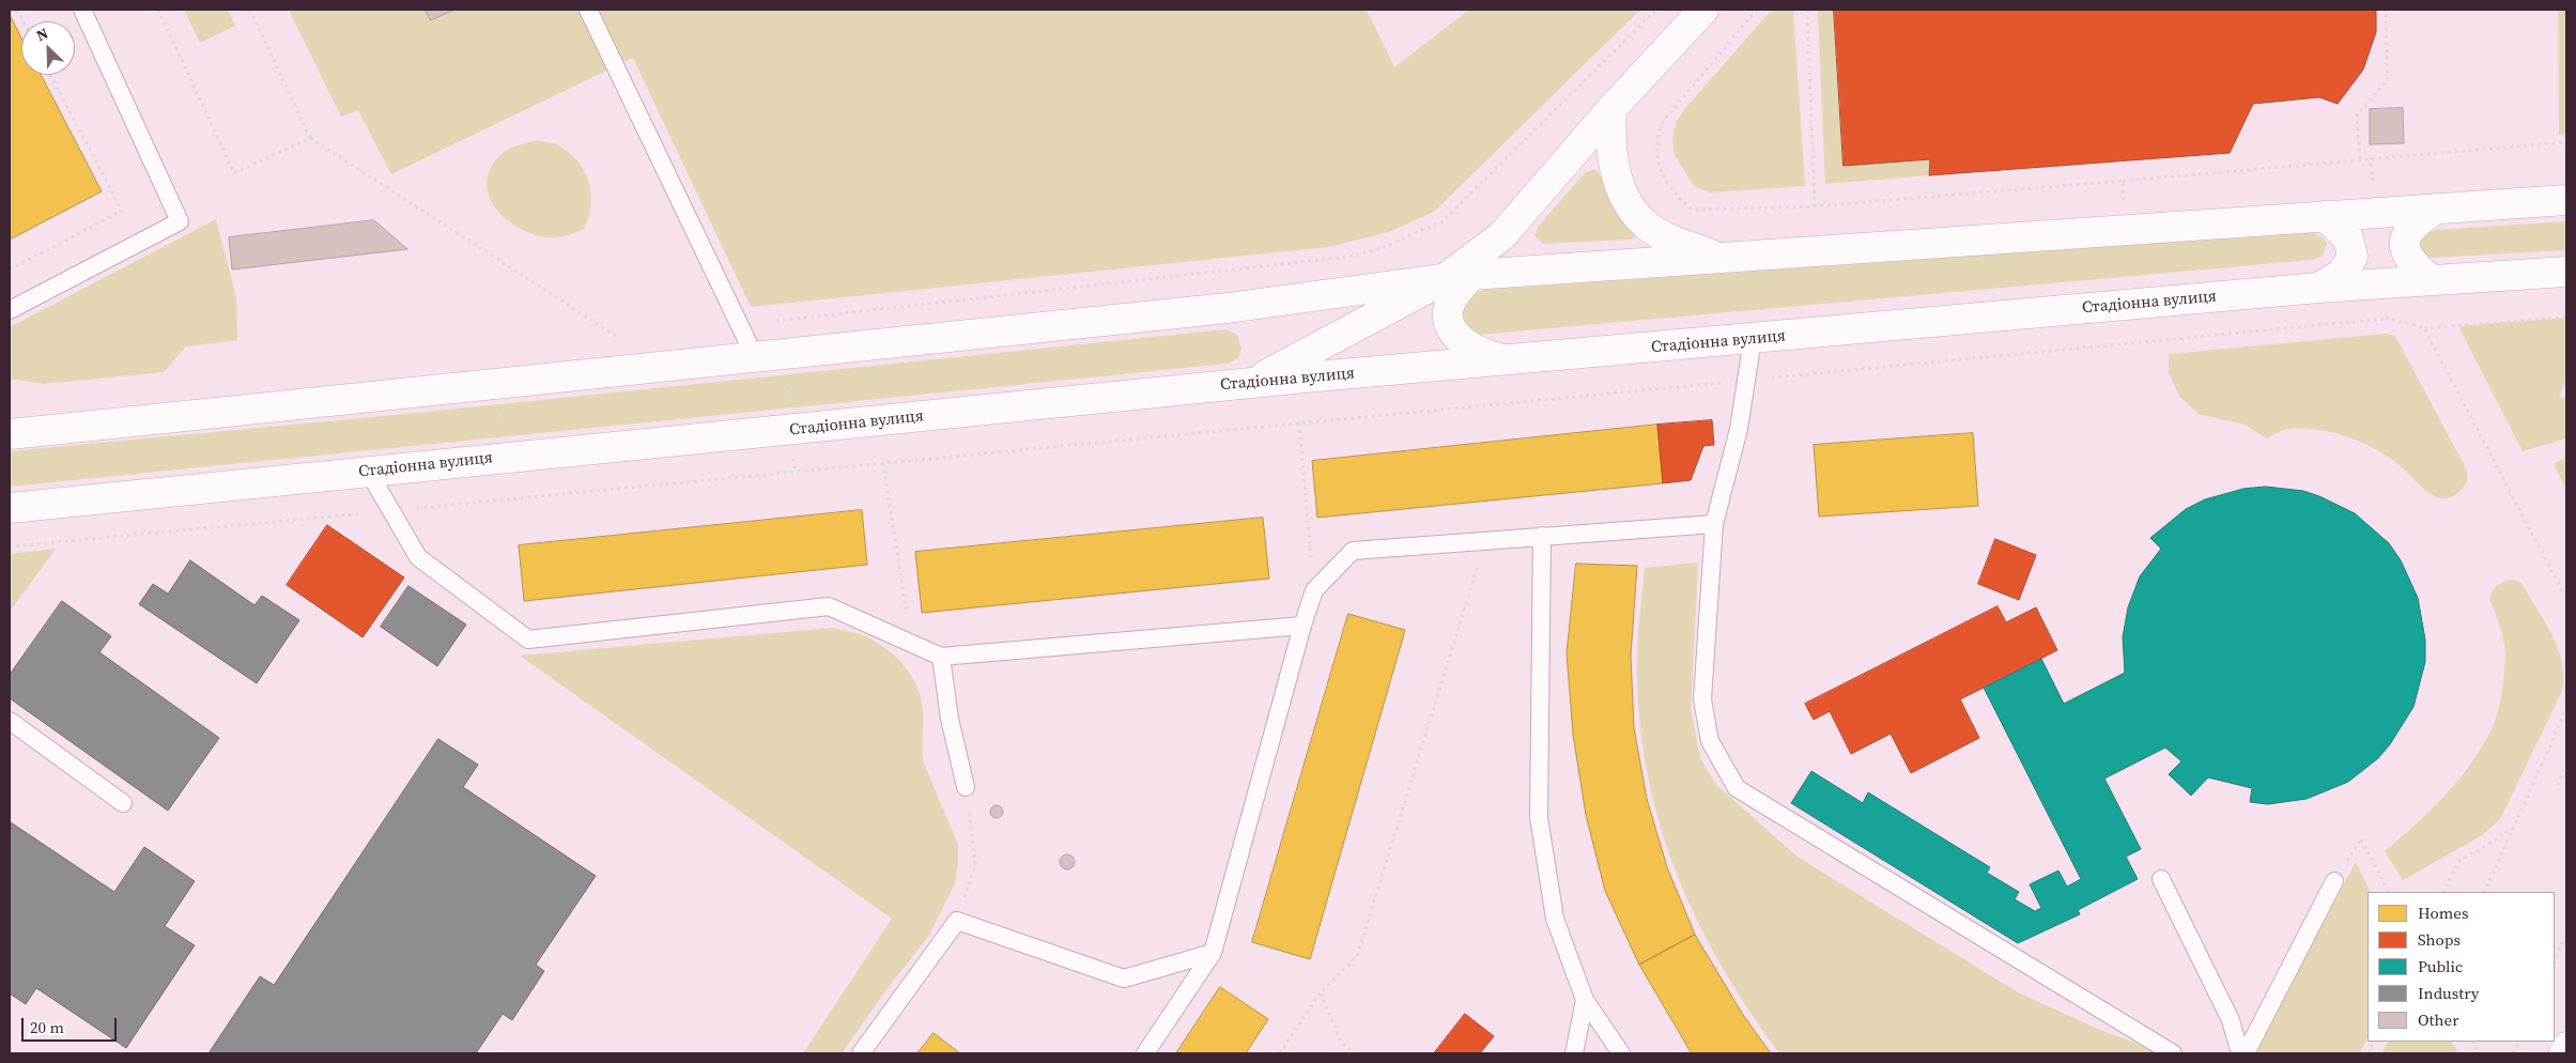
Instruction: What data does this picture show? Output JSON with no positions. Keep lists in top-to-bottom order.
{
  "streets": {
    "street": ["Стадіонна вулиця"]
  },
  "legend": [
    "Homes",
    "Shops",
    "Public",
    "Industry",
    "Other"
  ],
  "scale_bar": "20 m",
  "north": "top left"
}
